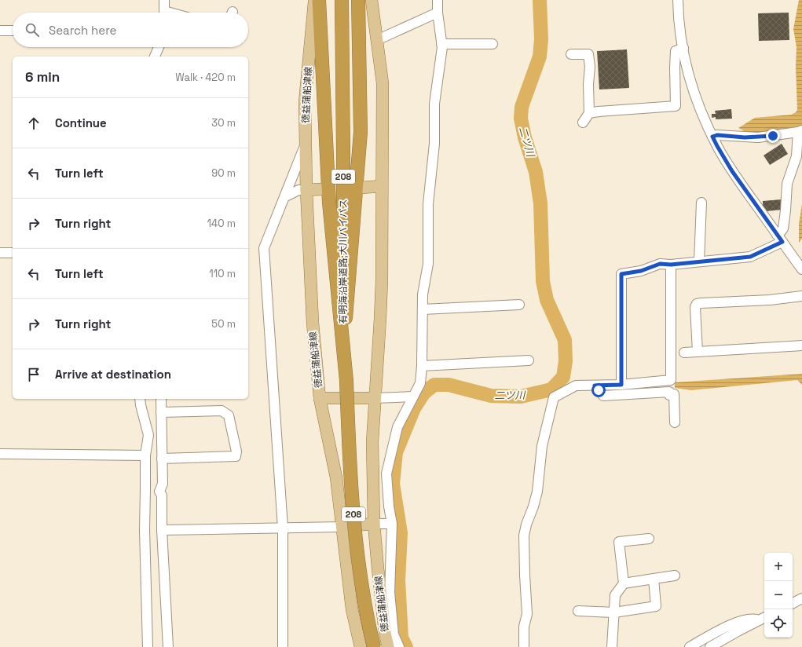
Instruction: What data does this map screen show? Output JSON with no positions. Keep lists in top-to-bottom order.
{
  "streets": {
    "highway": ["208", "有明海沿岸道路;大川バイパス"],
    "main road": ["徳益蒲船津線"]
  },
  "crossings": [
    ["徳益蒲船津線", "有明海沿岸道路;大川バイパス"]
  ],
  "water": ["二ツ川"],
  "page": {
    "search": "Search here",
    "heading": ["6 min", "Walk · 420 m"],
    "list": [
      ["Continue", "30 m"],
      ["Turn left", "90 m"],
      ["Turn right", "140 m"],
      ["Turn left", "110 m"],
      ["Turn right", "50 m"],
      "Arrive at destination"
    ],
    "map_buttons": ["+", "−"]
  }
}
